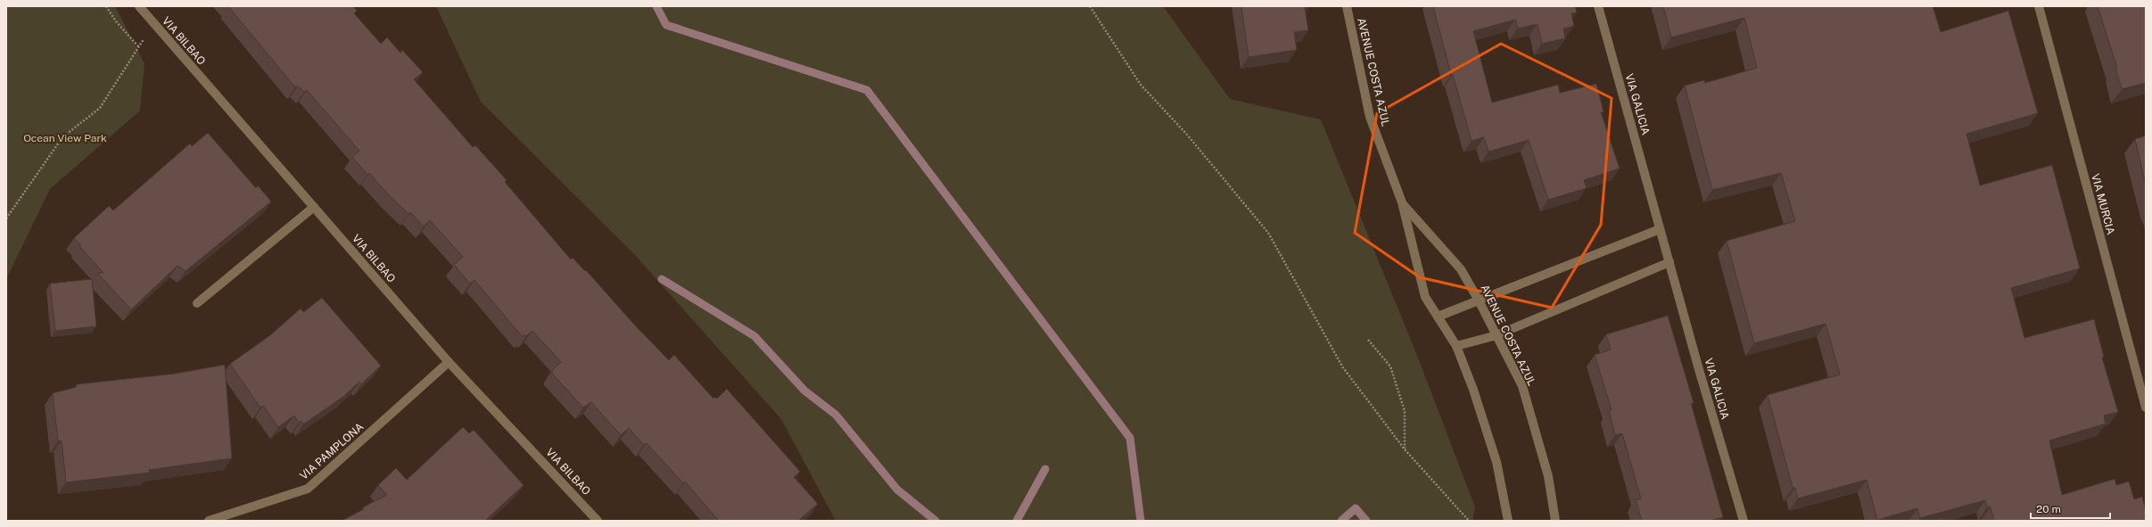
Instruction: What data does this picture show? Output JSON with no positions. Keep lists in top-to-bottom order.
{
  "streets": {
    "street": [
      "VIA BILBAO",
      "AVENUE COSTA AZUL",
      "VIA GALICIA",
      "VIA MURCIA",
      "VIA PAMPLONA"
    ]
  },
  "crossings": [
    ["VIA BILBAO", "VIA PAMPLONA"]
  ],
  "parks": ["Ocean View Park"],
  "scale_bar": "20 m"
}
